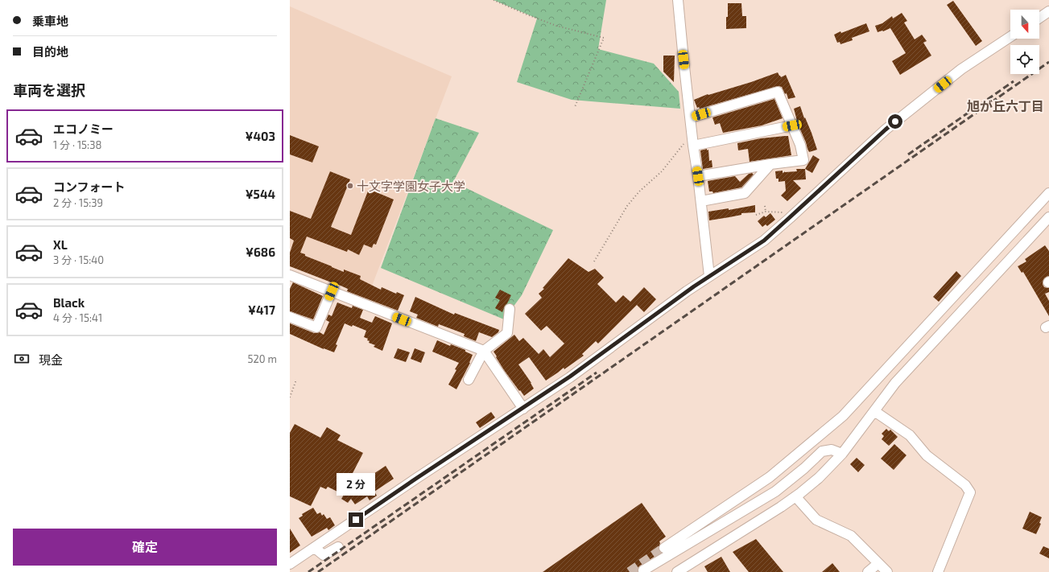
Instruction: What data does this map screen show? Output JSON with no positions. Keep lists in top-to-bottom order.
{
  "districts": ["旭が丘六丁目"],
  "places": ["十文字学園女子大学"],
  "north": "bottom",
  "page": {
    "banner": ["乗車地", "目的地"],
    "heading": "車両を選択",
    "list": [
      {
        "name": "エコノミー",
        "note": "1 分 · 15:38",
        "value": "¥403"
      },
      {
        "name": "コンフォート",
        "note": "2 分 · 15:39",
        "value": "¥544"
      },
      {
        "name": "XL",
        "note": "3 分 · 15:40",
        "value": "¥686"
      },
      {
        "name": "Black",
        "note": "4 分 · 15:41",
        "value": "¥417"
      }
    ],
    "pay": ["現金", "520 m"],
    "bubble": "2 分",
    "buttons": "確定"
  }
}
